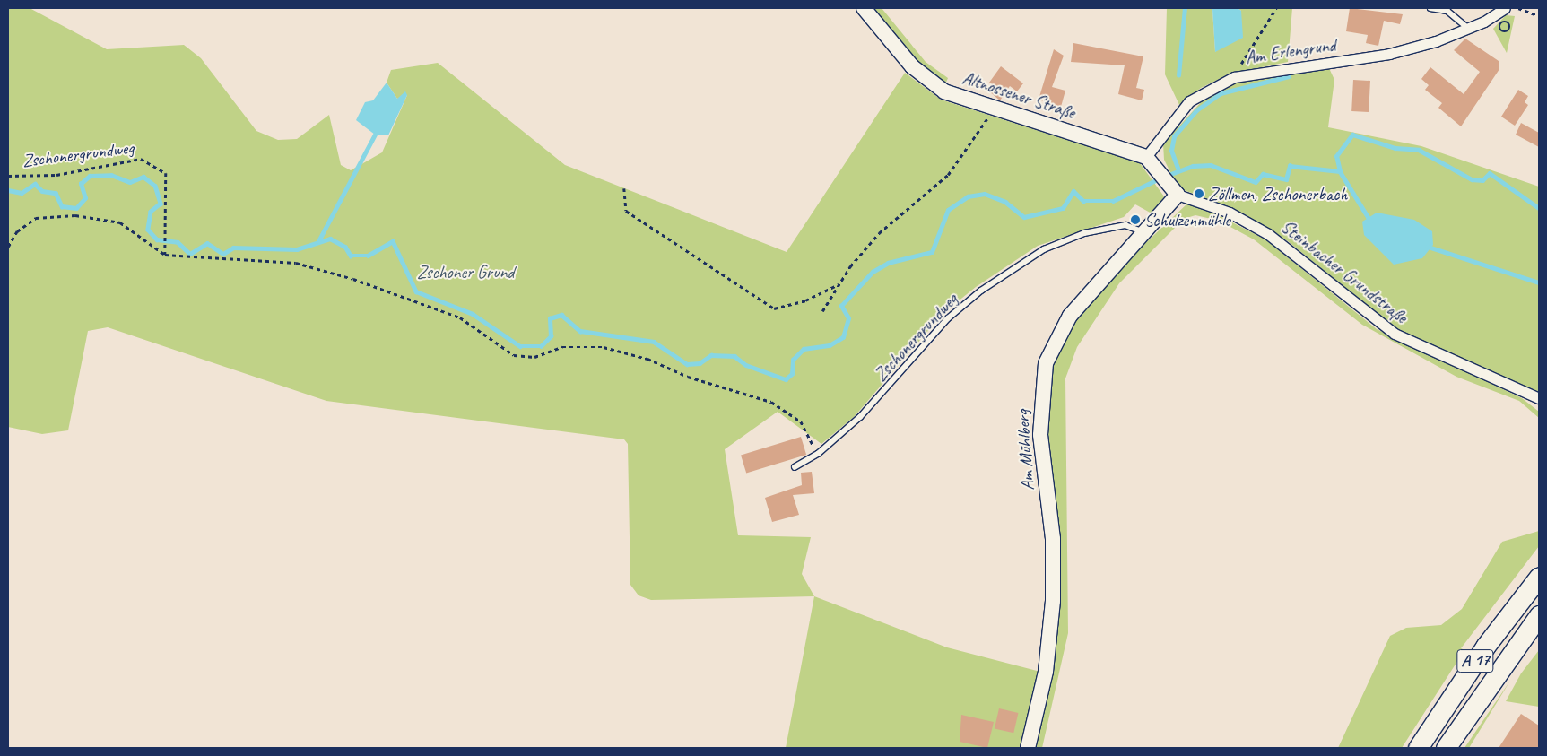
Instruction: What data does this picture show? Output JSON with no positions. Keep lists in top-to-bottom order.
{
  "streets": {
    "highway": ["A 17"],
    "street": [
      "Am Erlengrund",
      "Altnossener Straße",
      "Steinbacher Grundstraße",
      "Am Mühlberg"
    ],
    "lane": ["Zschonergrundweg"]
  },
  "crossings": [
    ["Am Erlengrund", "Altnossener Straße"],
    ["Altnossener Straße", "Steinbacher Grundstraße"],
    ["Altnossener Straße", "Am Mühlberg"],
    ["Zschonergrundweg", "Am Mühlberg"],
    ["Steinbacher Grundstraße", "Am Mühlberg"]
  ],
  "parks": ["Zschoner Grund"],
  "places": ["Zöllmen, Zschonerbach", "Schulzenmühle"]
}
